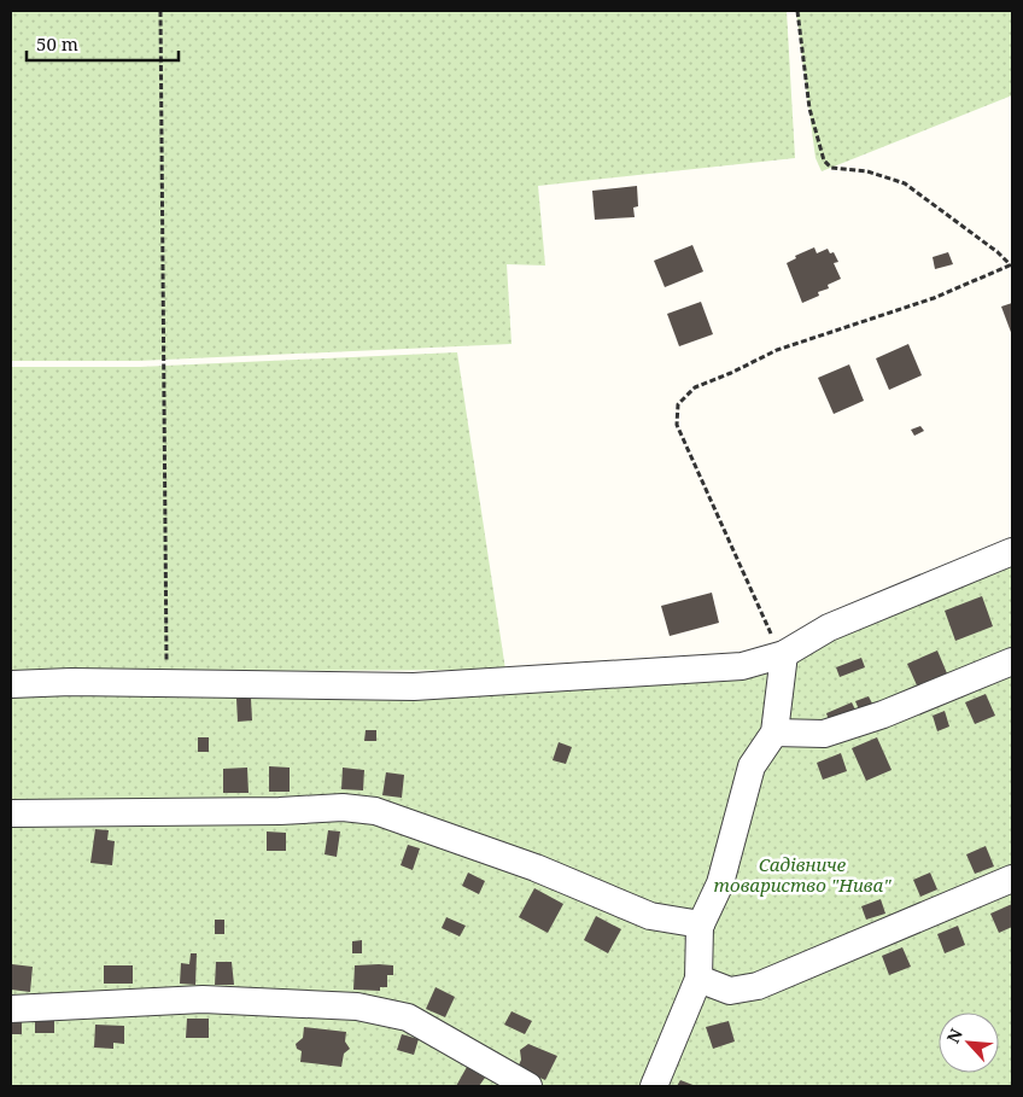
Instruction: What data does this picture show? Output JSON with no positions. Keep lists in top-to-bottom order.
{
  "parks": ["Садівниче товариство \"Нива\""],
  "scale_bar": "50 m",
  "north": "top left"
}
